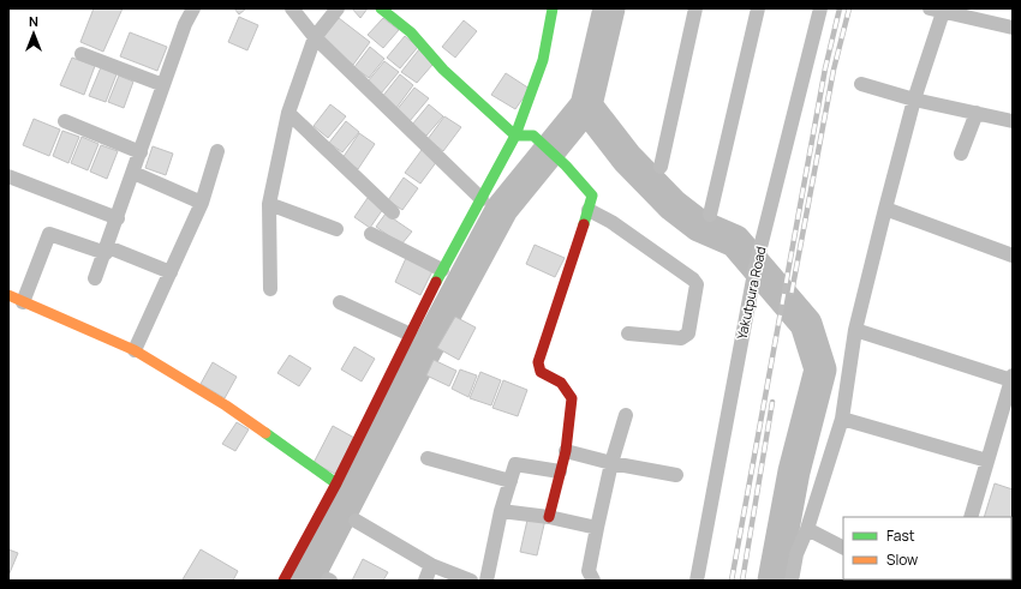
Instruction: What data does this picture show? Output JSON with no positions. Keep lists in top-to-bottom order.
{
  "streets": {
    "street": ["Yakutpura Road"]
  },
  "legend": ["Fast", "Slow"],
  "north": "top"
}
